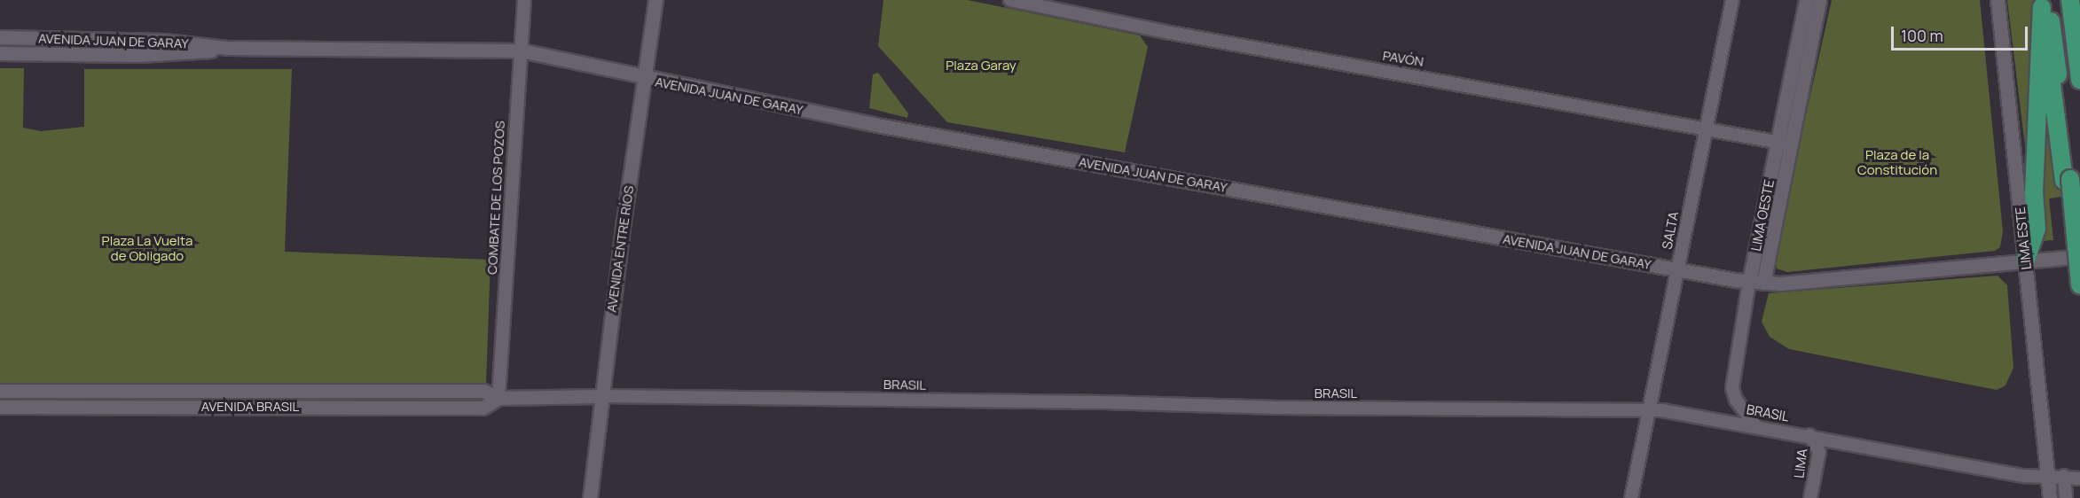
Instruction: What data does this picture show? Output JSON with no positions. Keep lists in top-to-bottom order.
{
  "streets": {
    "main road": [
      "AVENIDA JUAN DE GARAY",
      "LIMA OESTE",
      "LIMA ESTE",
      "AVENIDA ENTRE RÍOS",
      "AVENIDA BRASIL"
    ],
    "street": [
      "PAVÓN",
      "COMBATE DE LOS POZOS",
      "SALTA",
      "BRASIL",
      "LIMA"
    ]
  },
  "crossings": [
    ["AVENIDA JUAN DE GARAY", "COMBATE DE LOS POZOS"],
    ["AVENIDA JUAN DE GARAY", "LIMA OESTE"],
    ["AVENIDA JUAN DE GARAY", "SALTA"],
    ["AVENIDA JUAN DE GARAY", "LIMA ESTE"],
    ["AVENIDA JUAN DE GARAY", "AVENIDA ENTRE RÍOS"],
    ["PAVÓN", "LIMA OESTE"],
    ["PAVÓN", "SALTA"],
    ["COMBATE DE LOS POZOS", "AVENIDA BRASIL"],
    ["LIMA OESTE", "BRASIL"],
    ["SALTA", "BRASIL"],
    ["LIMA ESTE", "BRASIL"],
    ["AVENIDA ENTRE RÍOS", "BRASIL"],
    ["AVENIDA ENTRE RÍOS", "AVENIDA BRASIL"],
    ["BRASIL", "AVENIDA BRASIL"],
    ["BRASIL", "LIMA"]
  ],
  "parks": ["Plaza Garay", "Plaza de la Constitución", "Plaza La Vuelta de Obligado"],
  "scale_bar": "100 m"
}
